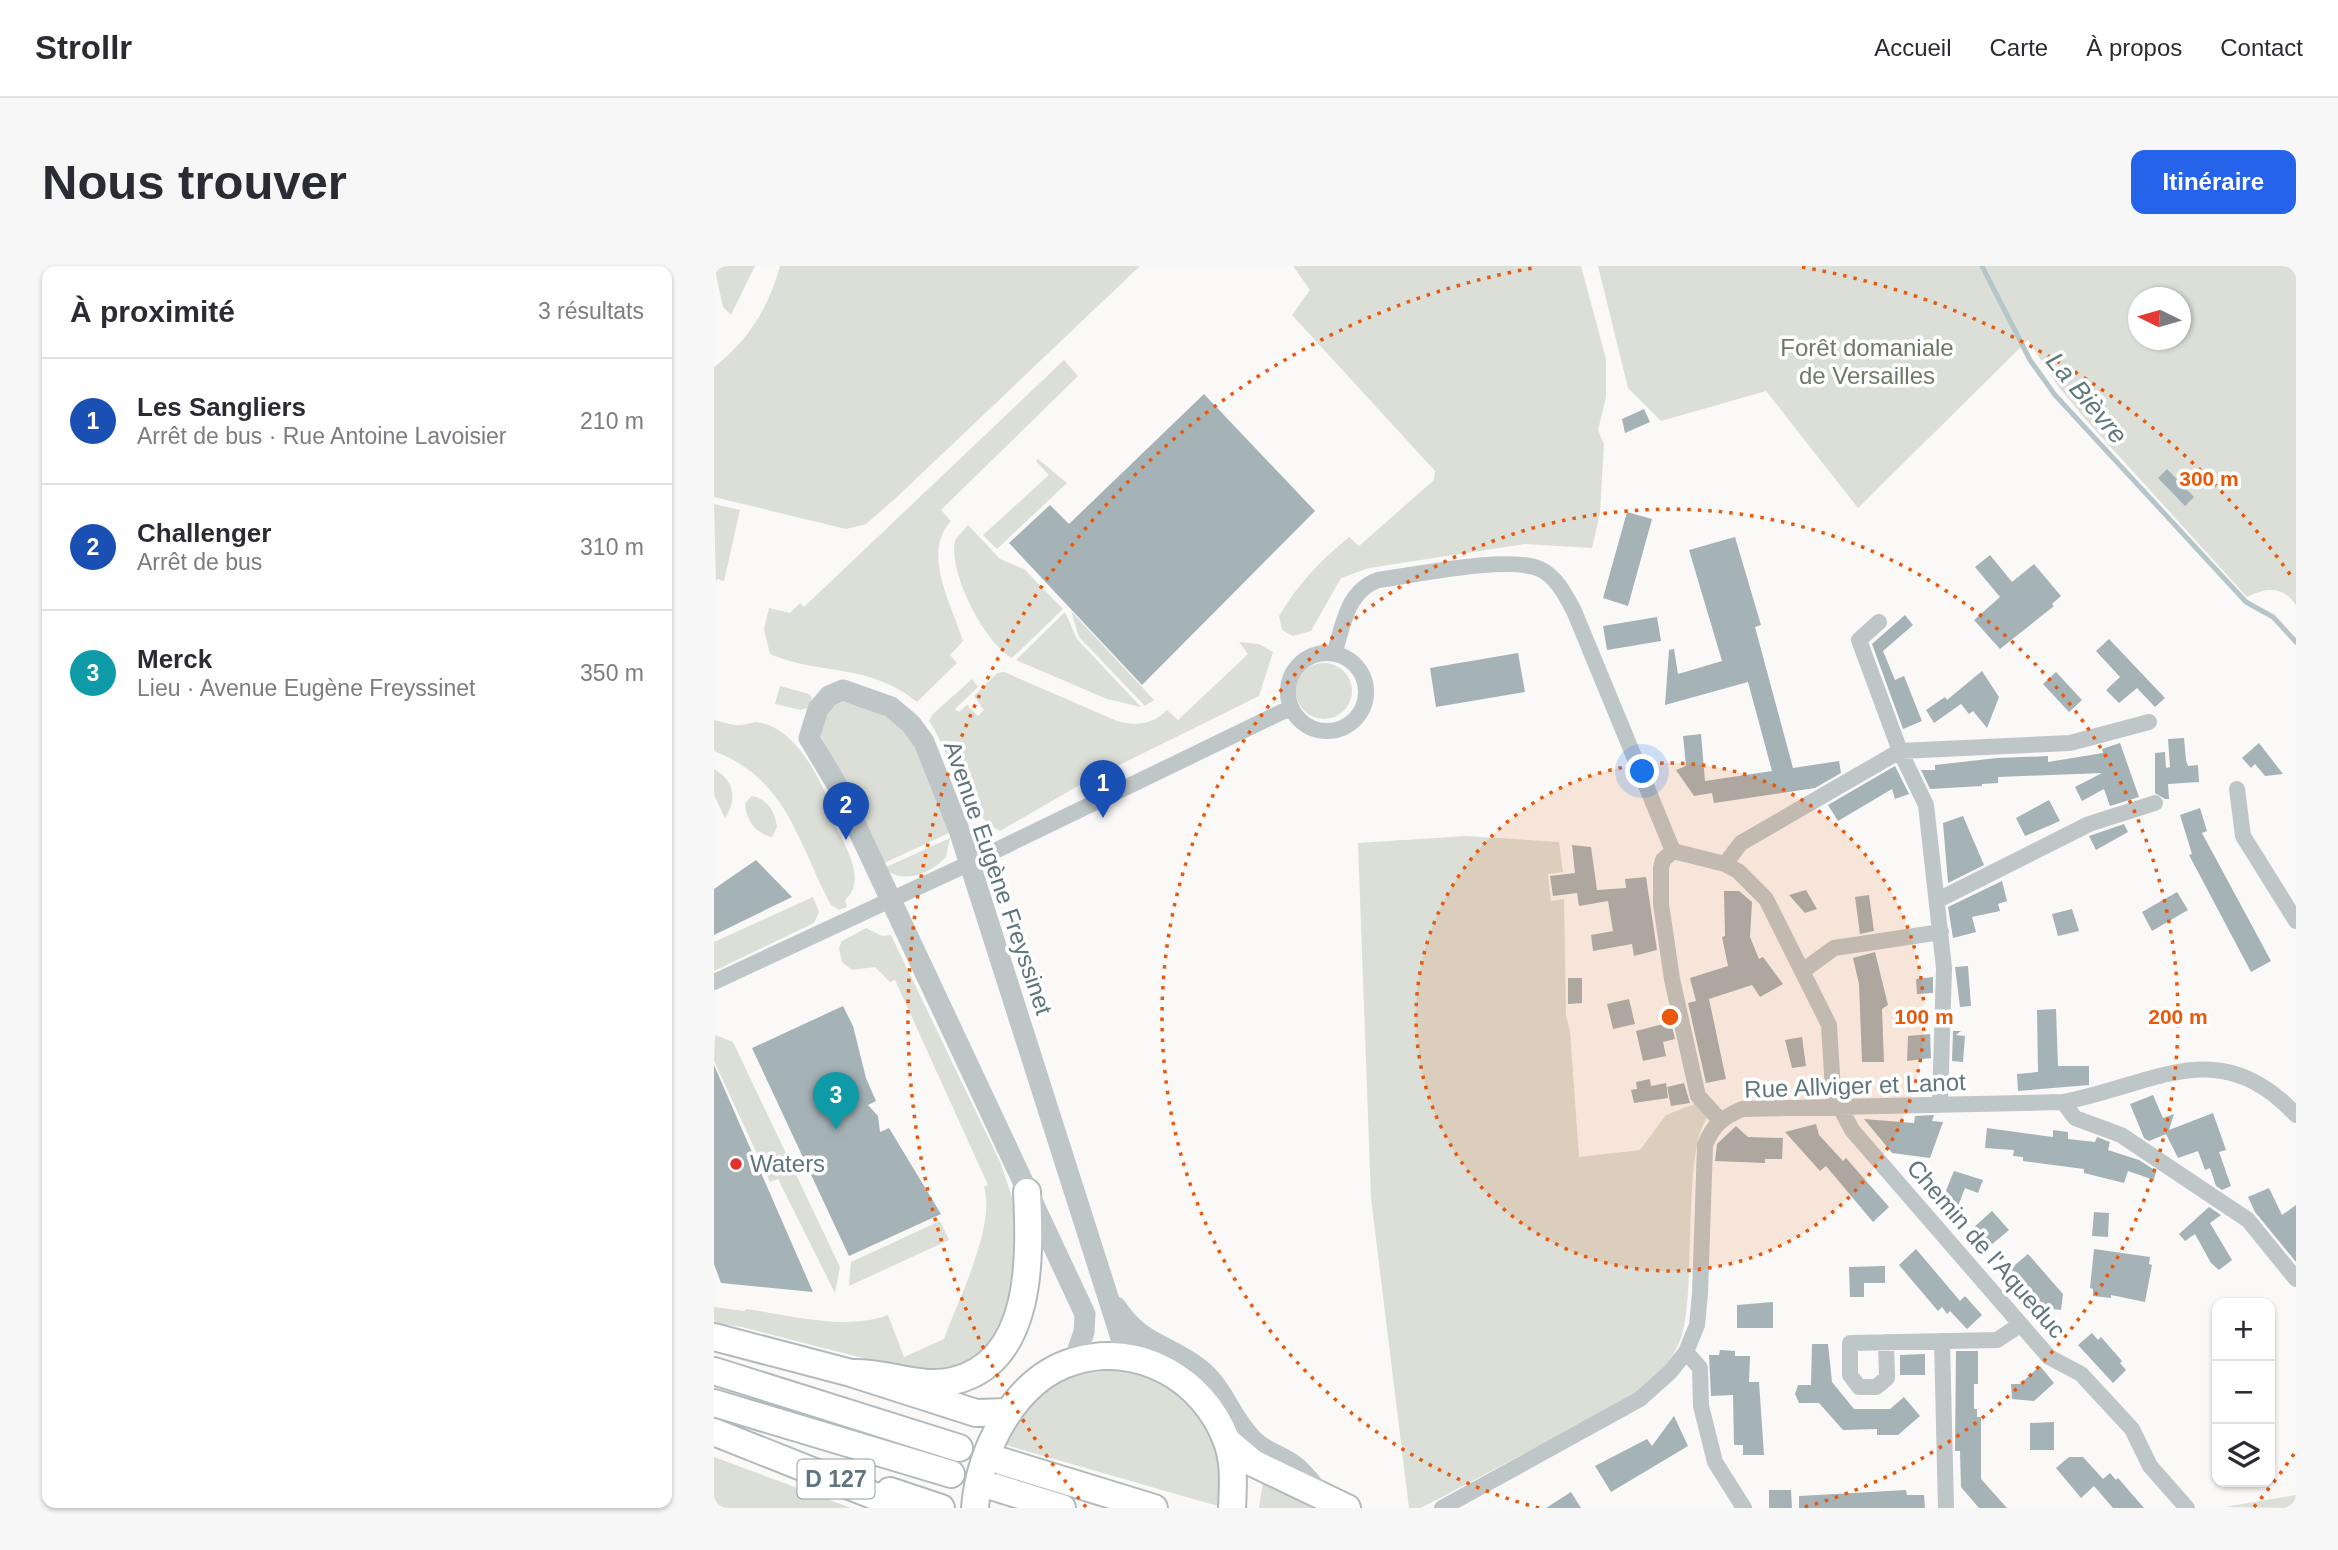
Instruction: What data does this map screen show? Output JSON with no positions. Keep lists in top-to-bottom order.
{
  "streets": {
    "main road": ["D 127"],
    "street": ["Avenue Eugène Freyssinet", "Rue Allviger et Lanot", "Chemin de l'Aqueduc"]
  },
  "crossings": [
    ["Rue Allviger et Lanot", "Chemin de l'Aqueduc"]
  ],
  "water": ["La Bièvre"],
  "parks": ["Forêt domaniale de Versailles"],
  "places": ["Waters"],
  "north": "left",
  "page": {
    "header": "Strollr",
    "nav": [
      "Accueil",
      "Carte",
      "À propos",
      "Contact"
    ],
    "buttons": "Itinéraire",
    "title": "Nous trouver",
    "heading": ["À proximité", "3 résultats"],
    "list": [
      {
        "mark": "1",
        "name": "Les Sangliers",
        "note": "Arrêt de bus · Rue Antoine Lavoisier",
        "value": "210 m"
      },
      {
        "mark": "2",
        "name": "Challenger",
        "note": "Arrêt de bus",
        "value": "310 m"
      },
      {
        "mark": "3",
        "name": "Merck",
        "note": "Lieu · Avenue Eugène Freyssinet",
        "value": "350 m"
      }
    ],
    "pins": ["1", "2", "3"],
    "map_buttons": ["+", "−"]
  },
  "rings": ["300 m", "100 m", "200 m"]
}
